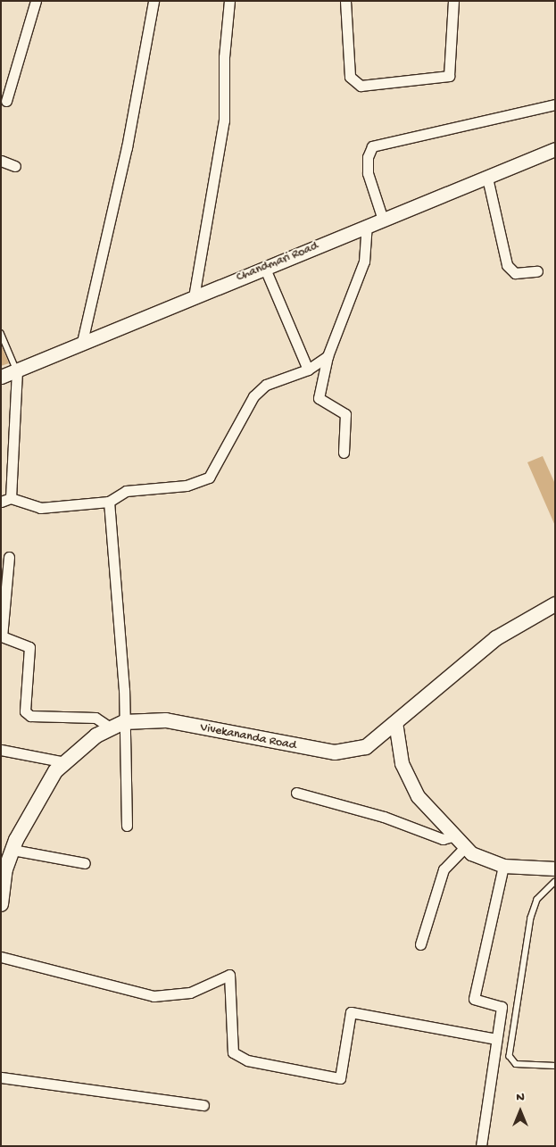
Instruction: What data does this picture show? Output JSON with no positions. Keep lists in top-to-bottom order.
{
  "streets": {
    "main road": ["Vivekananda Road"],
    "street": ["Chandmari Road"]
  },
  "north": "top"
}
